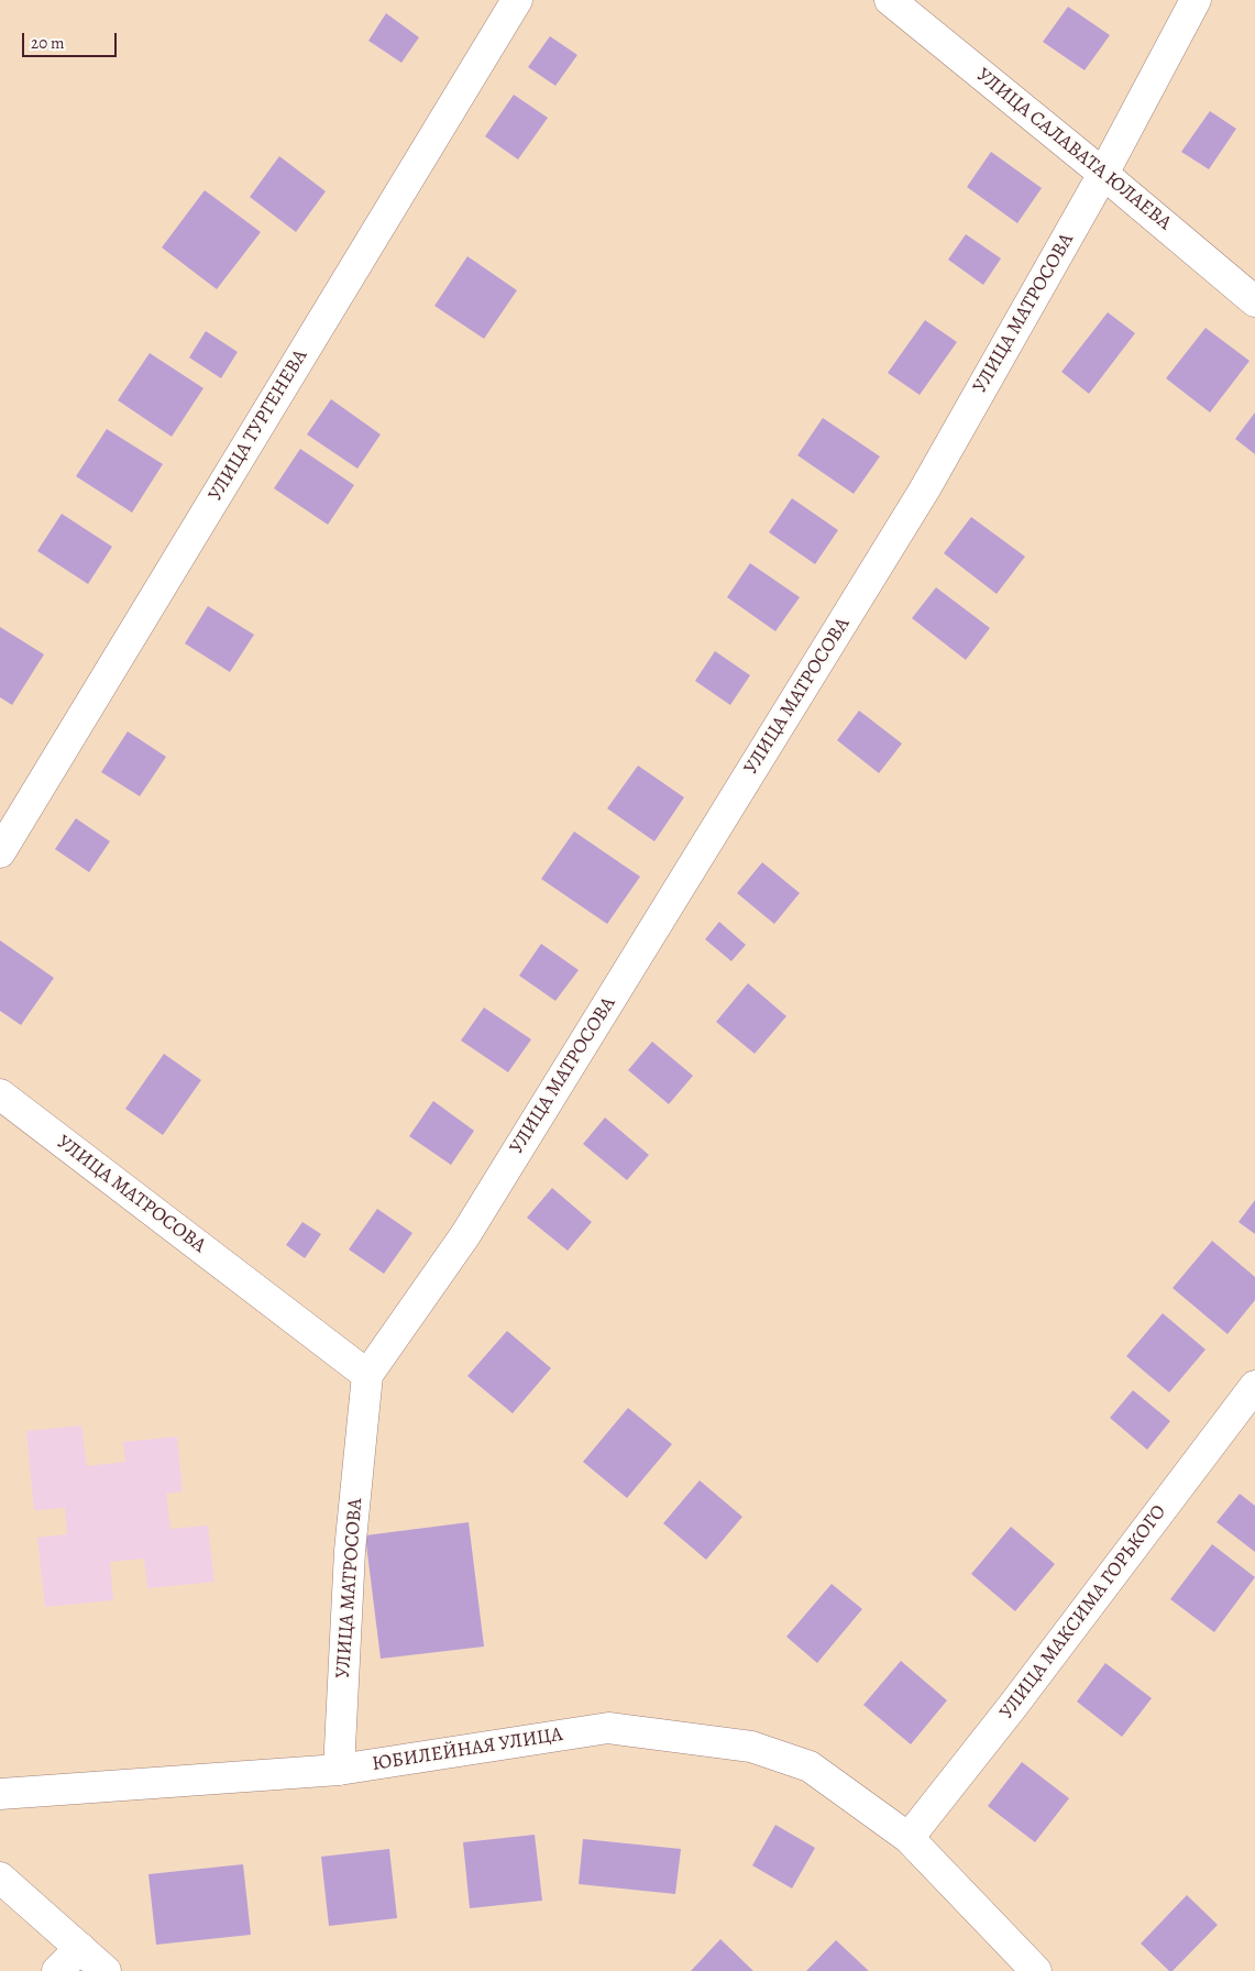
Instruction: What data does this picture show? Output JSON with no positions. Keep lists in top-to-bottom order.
{
  "streets": {
    "street": [
      "УЛИЦА САЛАВАТА ЮЛАЕВА",
      "УЛИЦА МАТРОСОВА",
      "УЛИЦА ТУРГЕНЕВА",
      "УЛИЦА МАКСИМА ГОРЬКОГО",
      "ЮБИЛЕЙНАЯ УЛИЦА"
    ]
  },
  "crossings": [
    ["УЛИЦА САЛАВАТА ЮЛАЕВА", "УЛИЦА МАТРОСОВА"],
    ["УЛИЦА МАТРОСОВА", "ЮБИЛЕЙНАЯ УЛИЦА"],
    ["УЛИЦА МАКСИМА ГОРЬКОГО", "ЮБИЛЕЙНАЯ УЛИЦА"]
  ],
  "scale_bar": "20 m"
}
